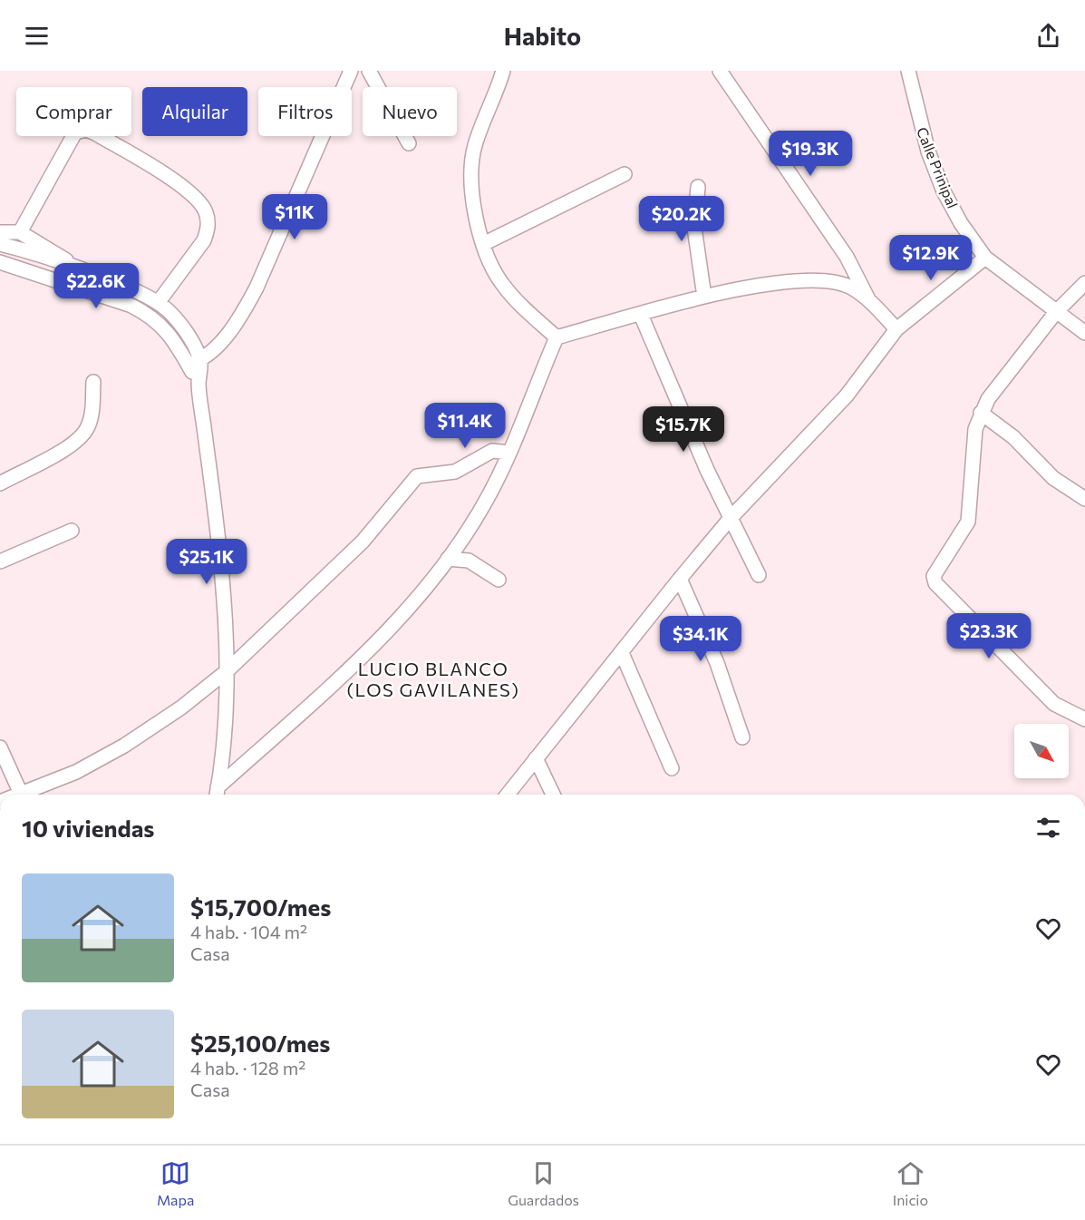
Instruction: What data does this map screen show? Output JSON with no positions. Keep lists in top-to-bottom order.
{
  "streets": {
    "street": ["Calle Prinipal"]
  },
  "districts": ["LUCIO BLANCO (LOS GAVILANES)"],
  "north": "bottom right",
  "page": {
    "header": "Habito",
    "chip": [
      "Comprar",
      "Alquilar",
      "Filtros",
      "Nuevo"
    ],
    "price": [
      "$19.3K",
      "$11K",
      "$20.2K",
      "$12.9K",
      "$22.6K",
      "$11.4K",
      "$15.7K",
      "$25.1K",
      "$23.3K",
      "$34.1K"
    ],
    "heading": "10 viviendas",
    "list": [
      {
        "name": "$15,700/mes",
        "note": "4 hab. · 104 m² · Casa"
      },
      {
        "name": "$25,100/mes",
        "note": "4 hab. · 128 m² · Casa"
      }
    ],
    "tabs": ["Mapa", "Guardados", "Inicio"]
  }
}
